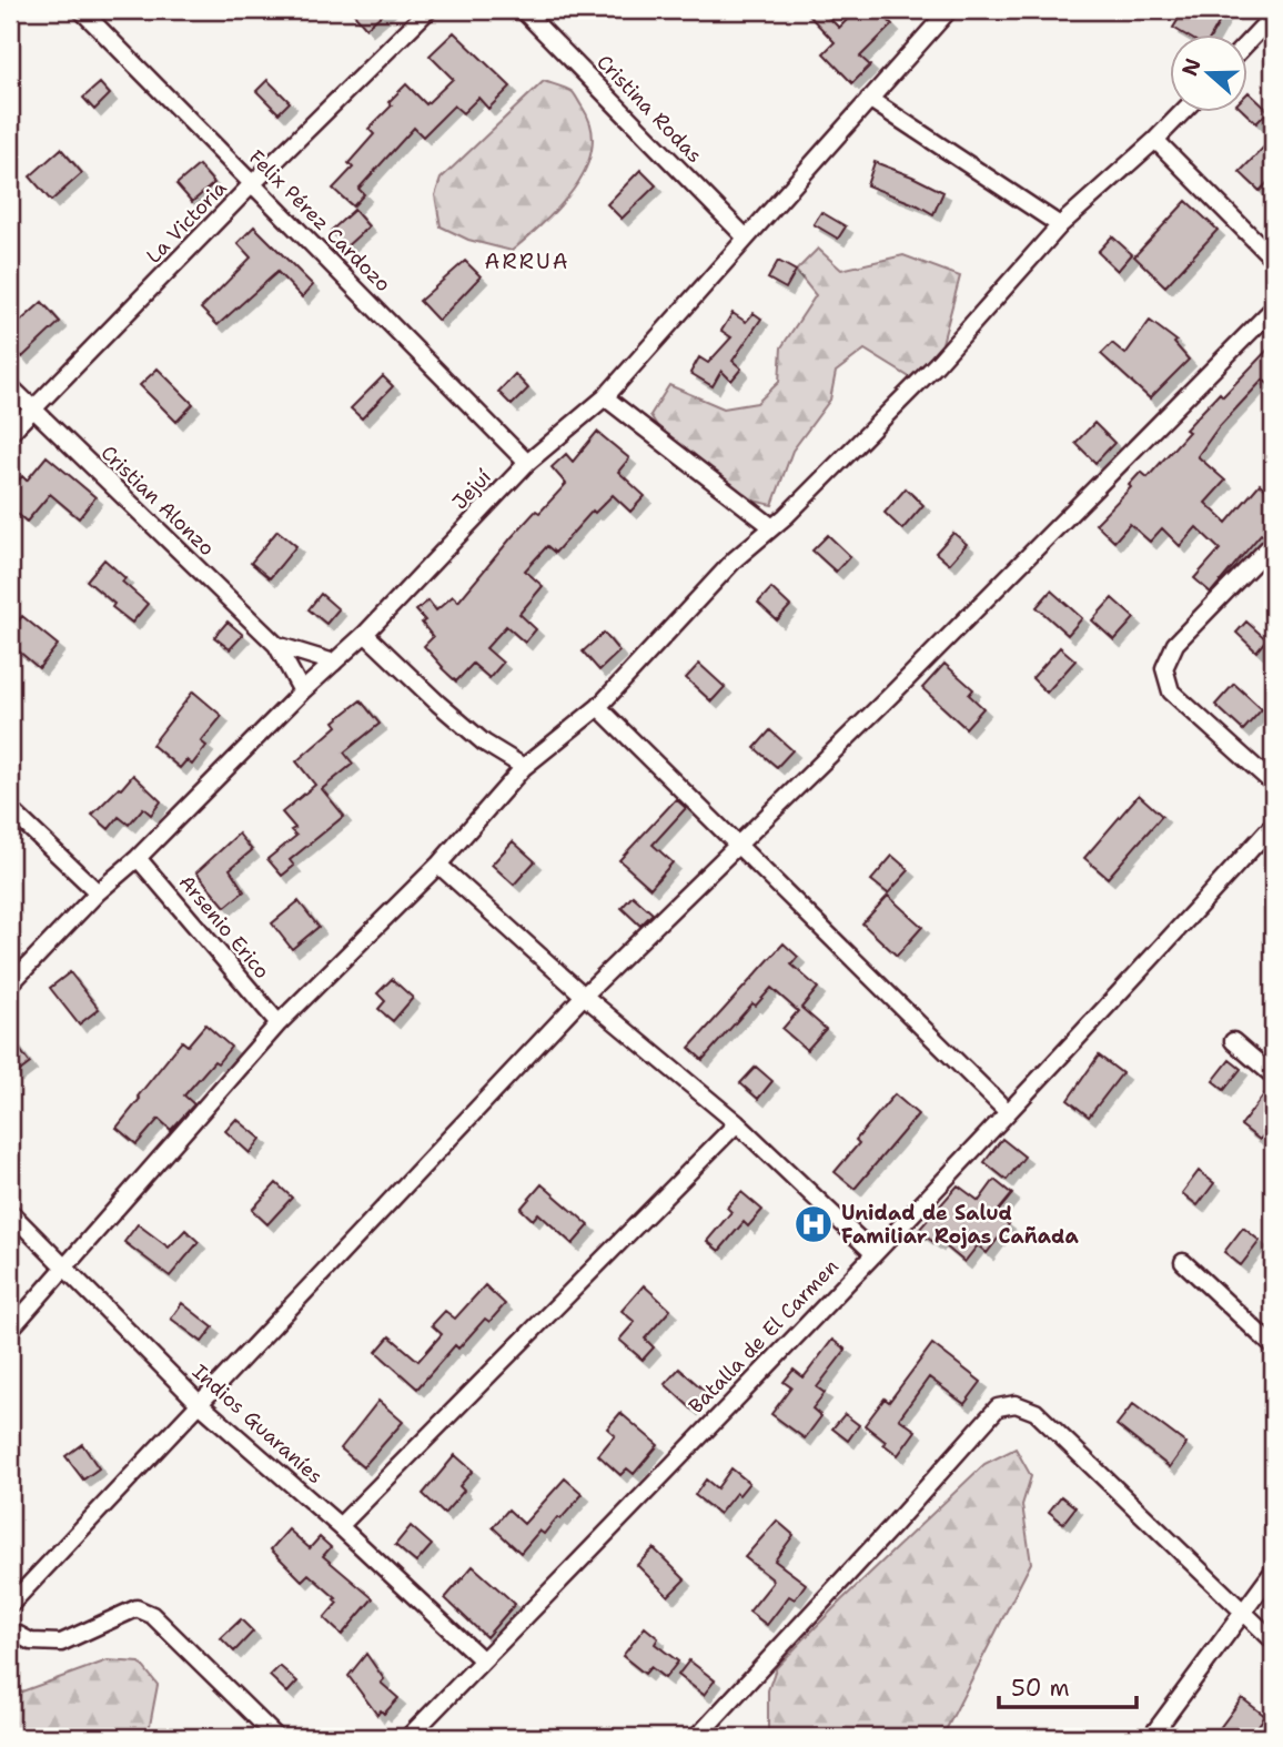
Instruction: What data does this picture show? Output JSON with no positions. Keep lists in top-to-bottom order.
{
  "streets": {
    "street": [
      "Cristina Rodas",
      "Felix Pérez Cardozo",
      "La Victoria",
      "Jejuí",
      "Cristian Alonzo",
      "Arsenio Erico",
      "Batalla de El Carmen",
      "Indios Guaraníes"
    ]
  },
  "crossings": [
    ["Cristina Rodas", "Jejuí"],
    ["Felix Pérez Cardozo", "La Victoria"],
    ["Felix Pérez Cardozo", "Jejuí"],
    ["La Victoria", "Cristian Alonzo"],
    ["Jejuí", "Cristian Alonzo"],
    ["Jejuí", "Arsenio Erico"],
    ["Batalla de El Carmen", "Indios Guaraníes"]
  ],
  "districts": ["ARRUA"],
  "places": {
    "hospital": ["Unidad de Salud Familiar Rojas Cañada"]
  },
  "scale_bar": "50 m",
  "north": "left"
}
